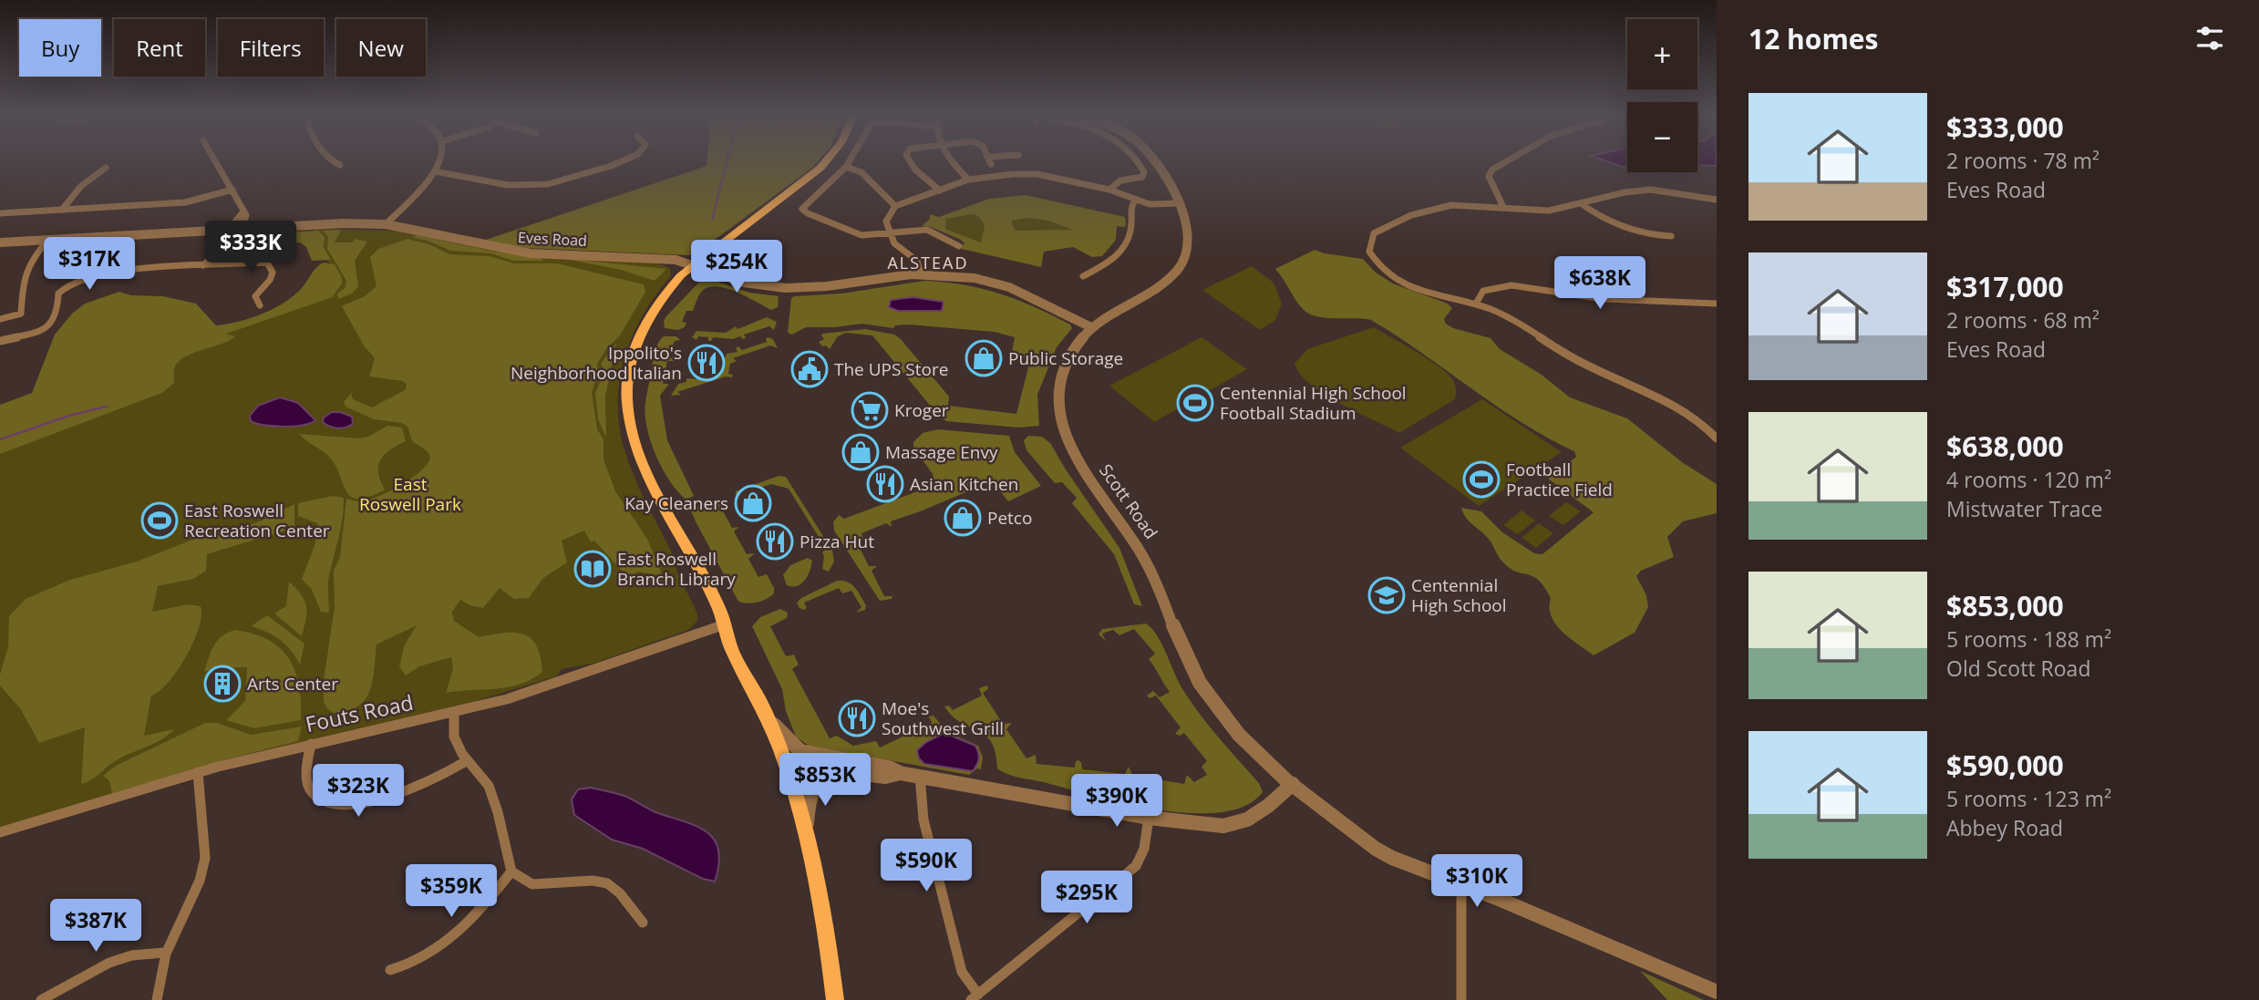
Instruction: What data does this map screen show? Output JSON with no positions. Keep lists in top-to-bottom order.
{
  "streets": {
    "street": ["Eves Road", "Scott Road", "Fouts Road"]
  },
  "crossings": [
    ["Eves Road", "Scott Road"]
  ],
  "districts": ["ALSTEAD"],
  "parks": ["East Roswell Park"],
  "places": {
    "shop": [
      "Public Storage",
      "Massage Envy",
      "Kay Cleaners",
      "Petco"
    ],
    "restaurant": [
      "Ippolito's Neighborhood Italian",
      "Asian Kitchen",
      "Pizza Hut",
      "Moe's Southwest Grill"
    ],
    "public building": ["The UPS Store"],
    "sports": ["Centennial High School Football Stadium", "Football Practice Field", "East Roswell Recreation Center"],
    "supermarket": ["Kroger"],
    "library": ["East Roswell Branch Library"],
    "school or university": ["Centennial High School"],
    "building": ["Arts Center"]
  },
  "page": {
    "heading": "12 homes",
    "map_buttons": ["+", "−"],
    "chip": [
      "Buy",
      "Rent",
      "Filters",
      "New"
    ],
    "list": [
      {
        "name": "$333,000",
        "note": "2 rooms · 78 m² · Eves Road"
      },
      {
        "name": "$317,000",
        "note": "2 rooms · 68 m² · Eves Road"
      },
      {
        "name": "$638,000",
        "note": "4 rooms · 120 m² · Mistwater Trace"
      },
      {
        "name": "$853,000",
        "note": "5 rooms · 188 m² · Old Scott Road"
      },
      {
        "name": "$590,000",
        "note": "5 rooms · 123 m² · Abbey Road"
      }
    ],
    "price": [
      "$333K",
      "$317K",
      "$254K",
      "$638K",
      "$853K",
      "$323K",
      "$390K",
      "$590K",
      "$310K",
      "$359K",
      "$295K",
      "$387K"
    ]
  }
}
